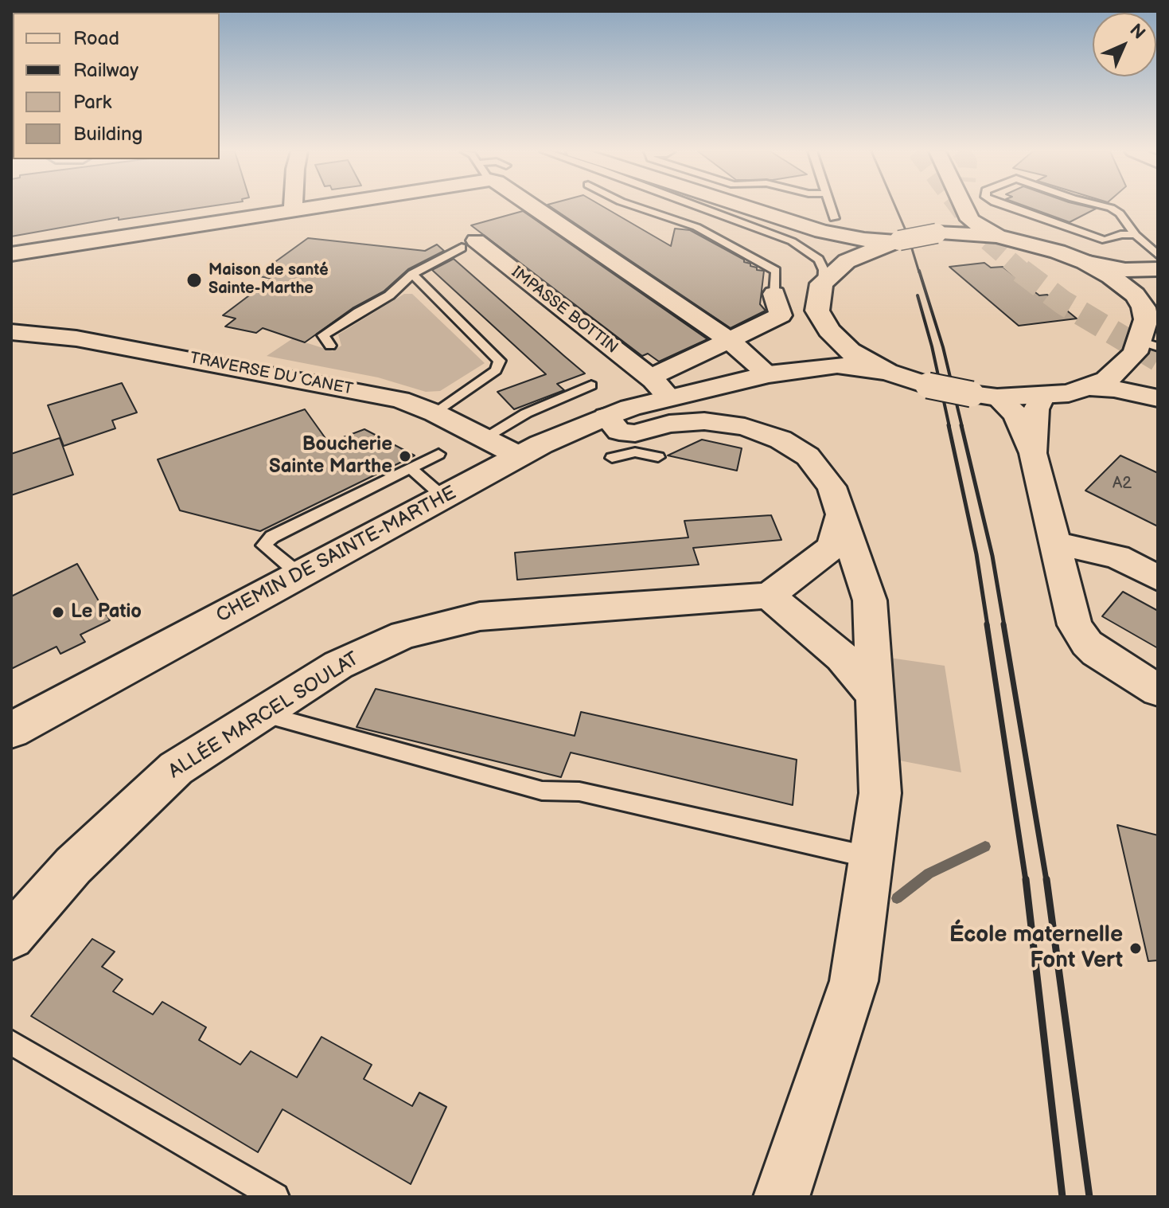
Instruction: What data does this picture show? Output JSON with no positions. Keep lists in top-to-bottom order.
{
  "streets": {
    "main road": ["CHEMIN DE SAINTE-MARTHE"],
    "street": ["IMPASSE BOTTIN", "TRAVERSE DU CANET", "ALLÉE MARCEL SOULAT"]
  },
  "crossings": [
    ["IMPASSE BOTTIN", "CHEMIN DE SAINTE-MARTHE"],
    ["TRAVERSE DU CANET", "CHEMIN DE SAINTE-MARTHE"]
  ],
  "places": [
    "Maison de santé Sainte-Marthe",
    "Boucherie Sainte Marthe",
    "Le Patio",
    "École maternelle Font Vert"
  ],
  "house_numbers": ["A2"],
  "legend": [
    "Road",
    "Railway",
    "Park",
    "Building"
  ],
  "north": "top right"
}
